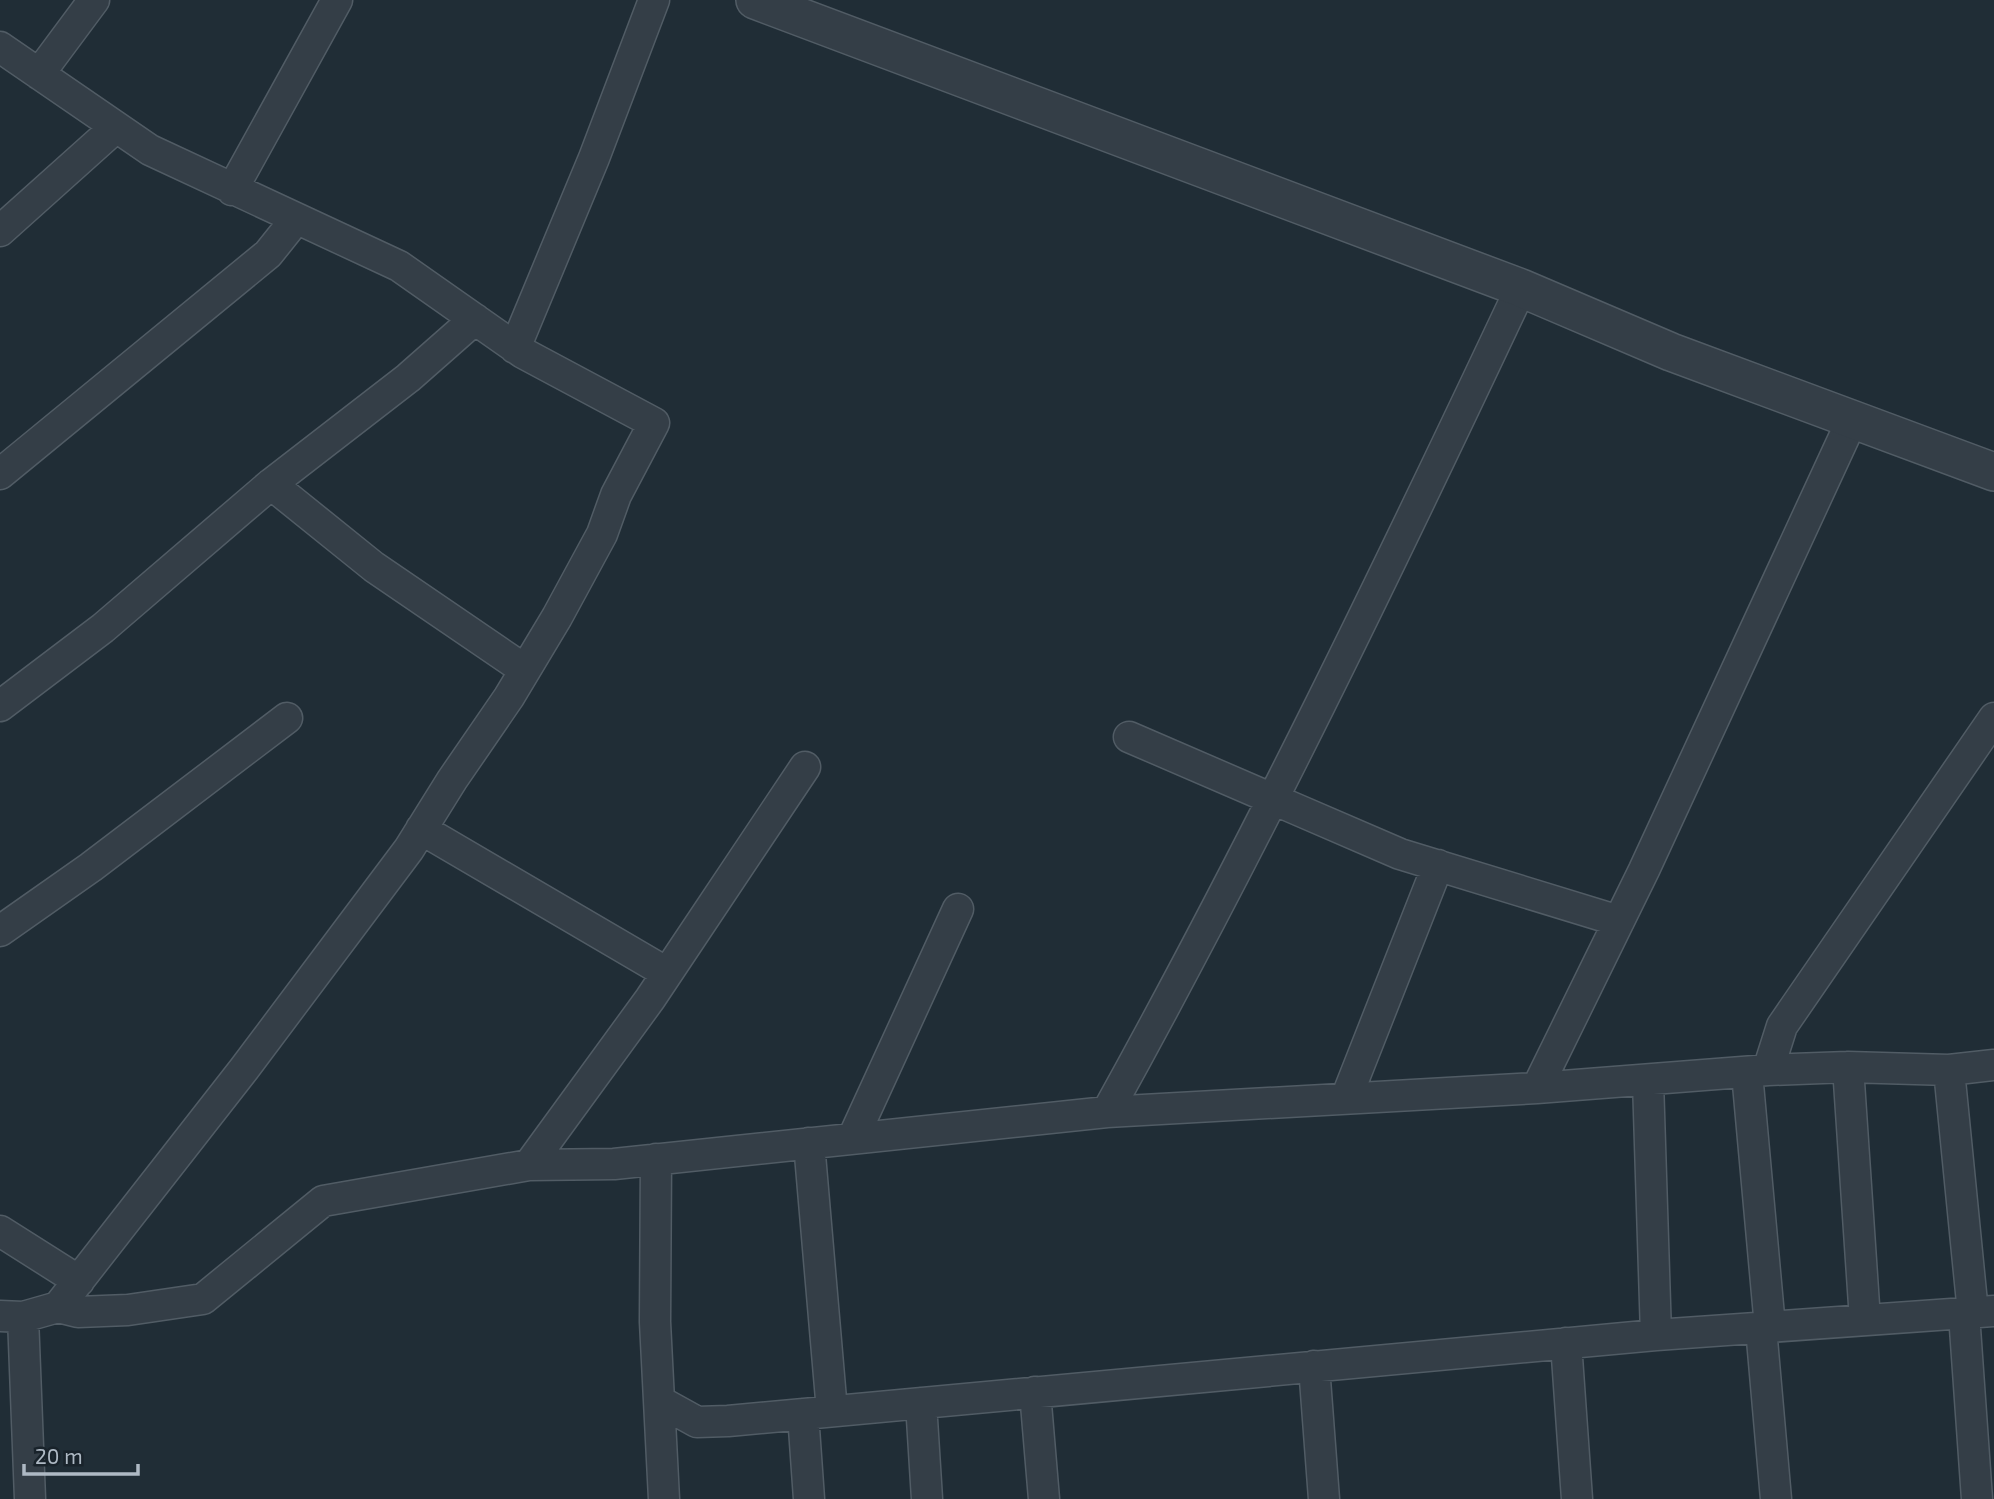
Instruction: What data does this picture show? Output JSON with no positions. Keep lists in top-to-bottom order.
{
  "scale_bar": "20 m"
}
